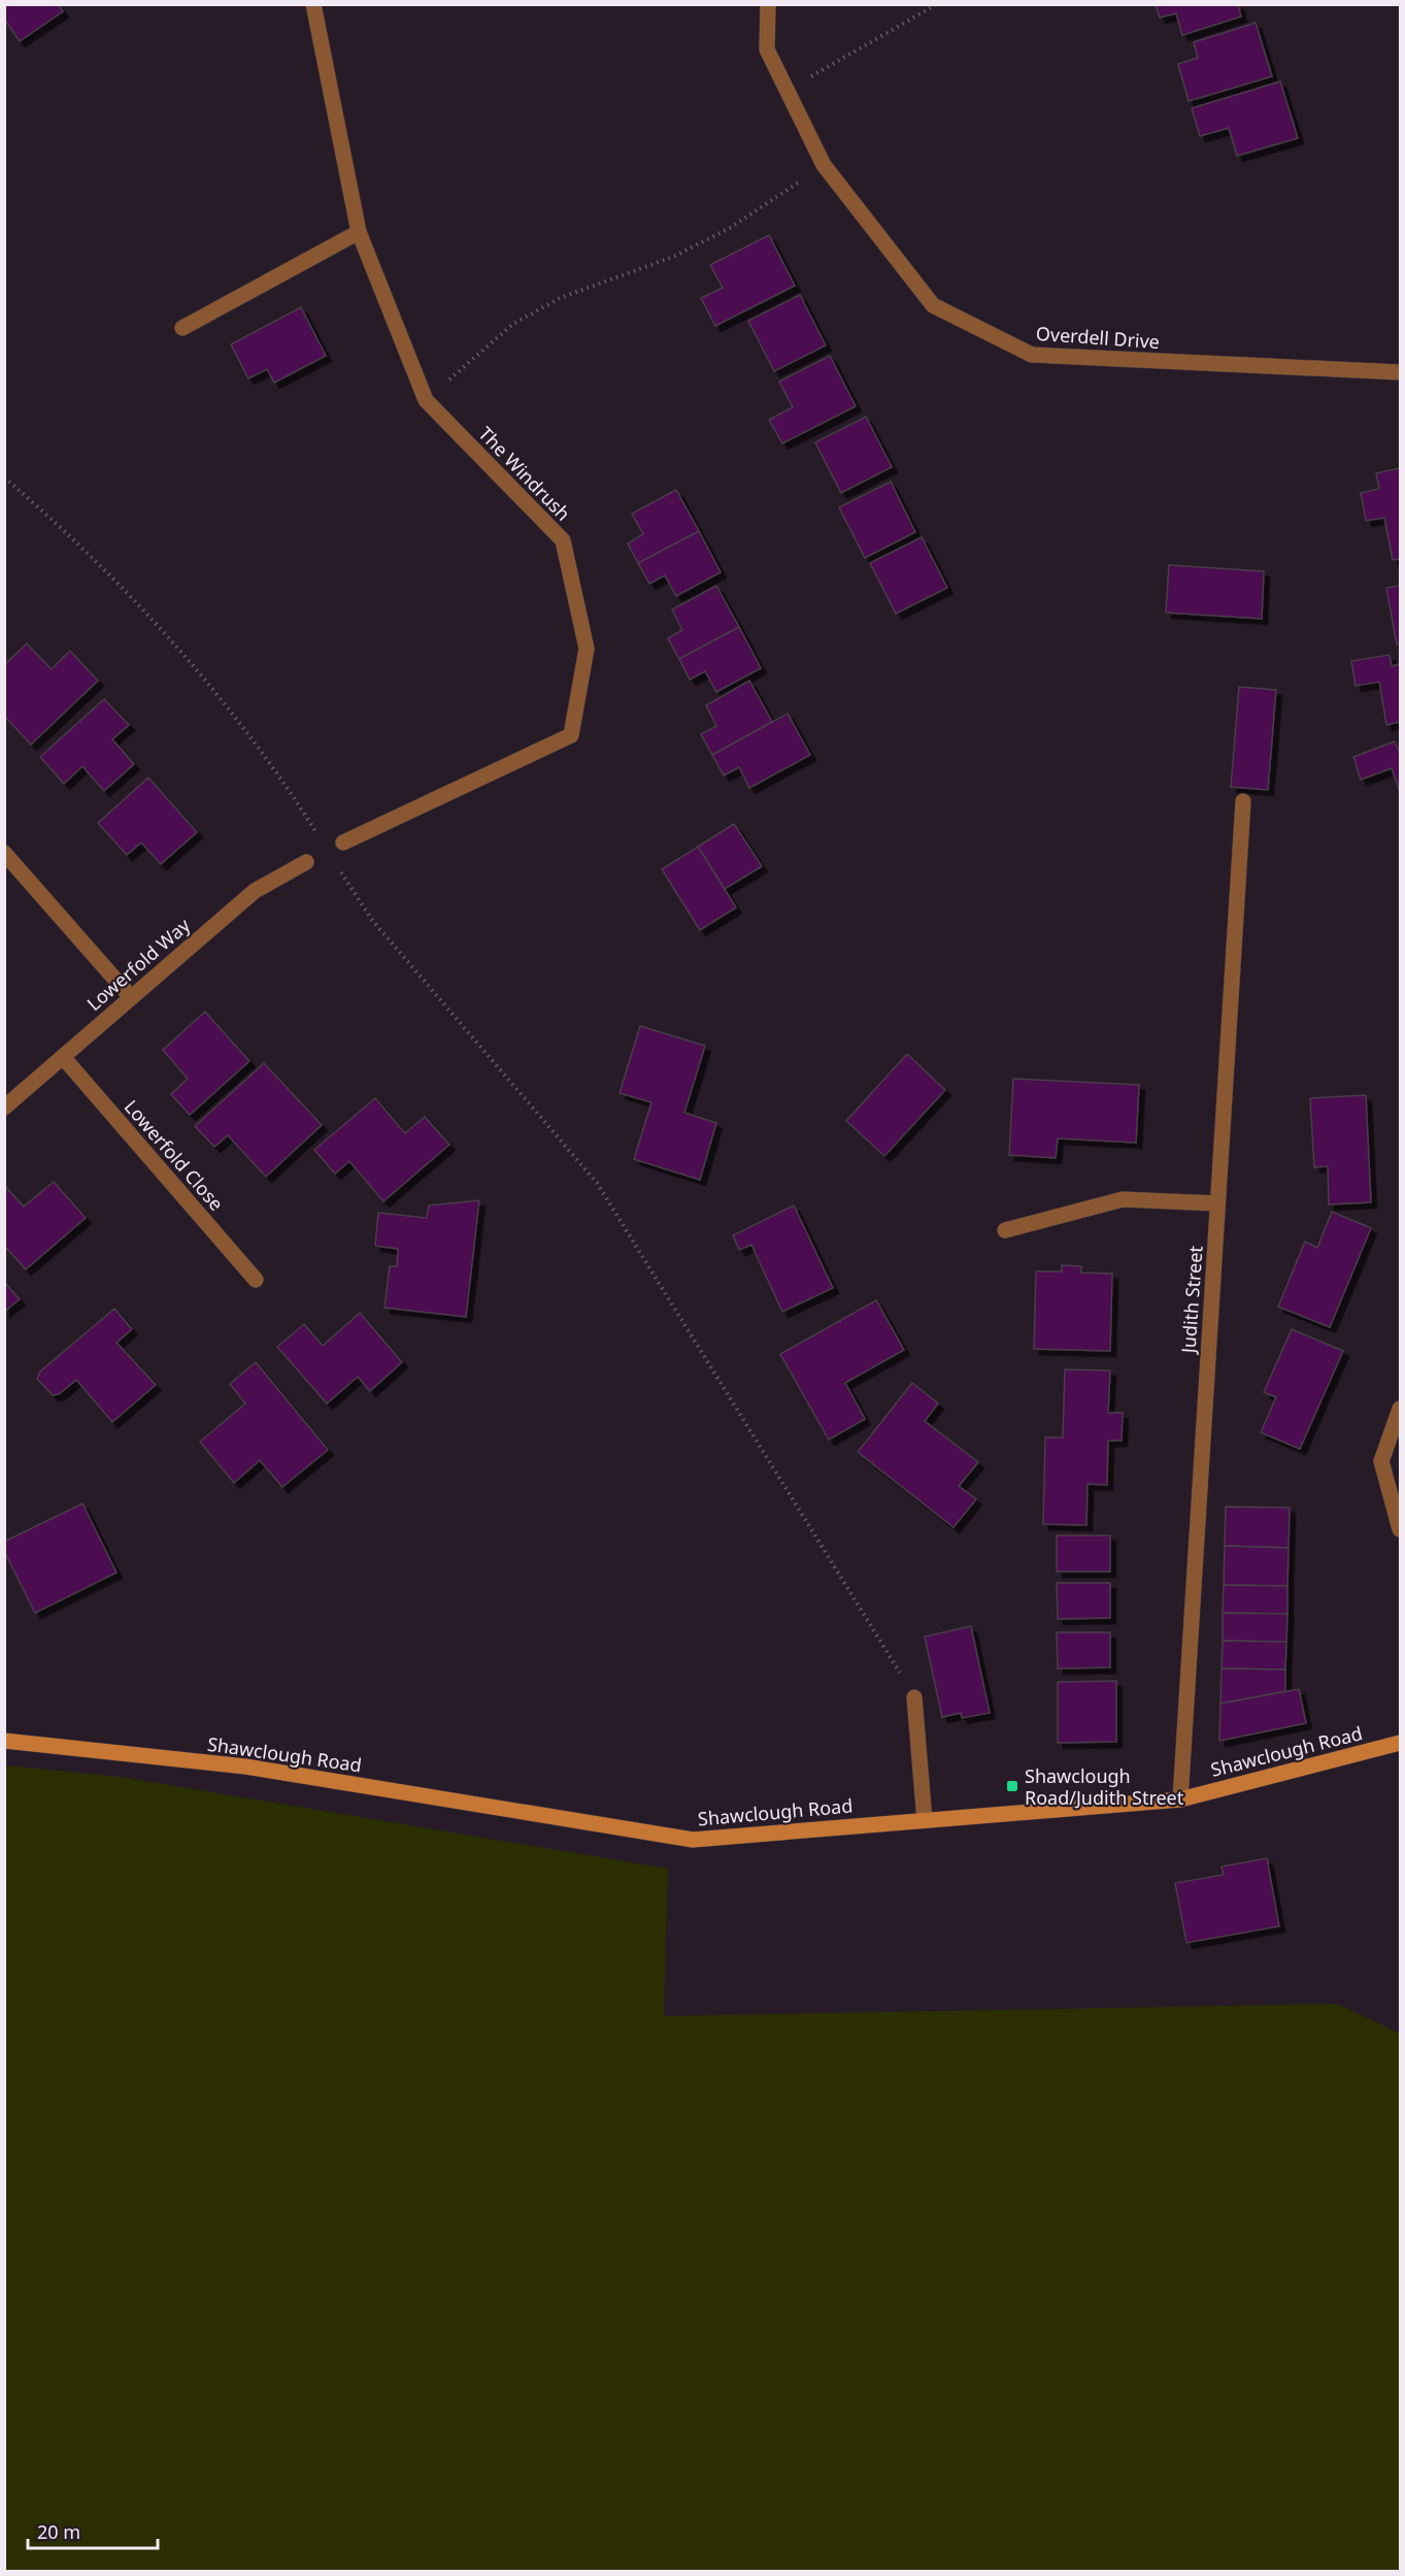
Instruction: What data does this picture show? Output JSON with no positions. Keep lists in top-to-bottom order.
{
  "streets": {
    "main road": ["Shawclough Road"],
    "street": [
      "Overdell Drive",
      "The Windrush",
      "Lowerfold Way",
      "Lowerfold Close",
      "Judith Street"
    ]
  },
  "crossings": [
    ["Lowerfold Way", "Lowerfold Close"],
    ["Judith Street", "Shawclough Road"]
  ],
  "places": {
    "transit": ["Shawclough Road/Judith Street"]
  },
  "scale_bar": "20 m"
}
